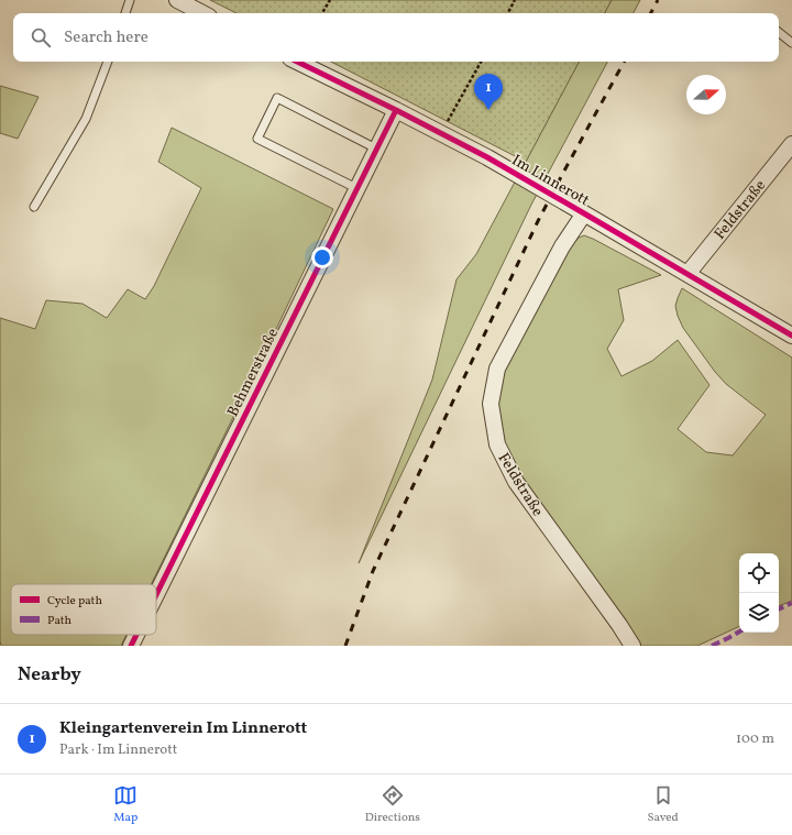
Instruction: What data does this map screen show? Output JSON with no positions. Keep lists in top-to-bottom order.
{
  "streets": {
    "street": ["Im Linnerott", "Feldstraße", "Behmerstraße"]
  },
  "crossings": [
    ["Im Linnerott", "Feldstraße"],
    ["Im Linnerott", "Behmerstraße"]
  ],
  "legend": ["Cycle path", "Path"],
  "north": "right",
  "page": {
    "search": "Search here",
    "pins": "1",
    "heading": "Nearby",
    "list": [
      {
        "mark": "1",
        "name": "Kleingartenverein Im Linnerott",
        "note": "Park · Im Linnerott",
        "value": "100 m"
      }
    ],
    "nav": ["Map", "Directions", "Saved"]
  }
}
